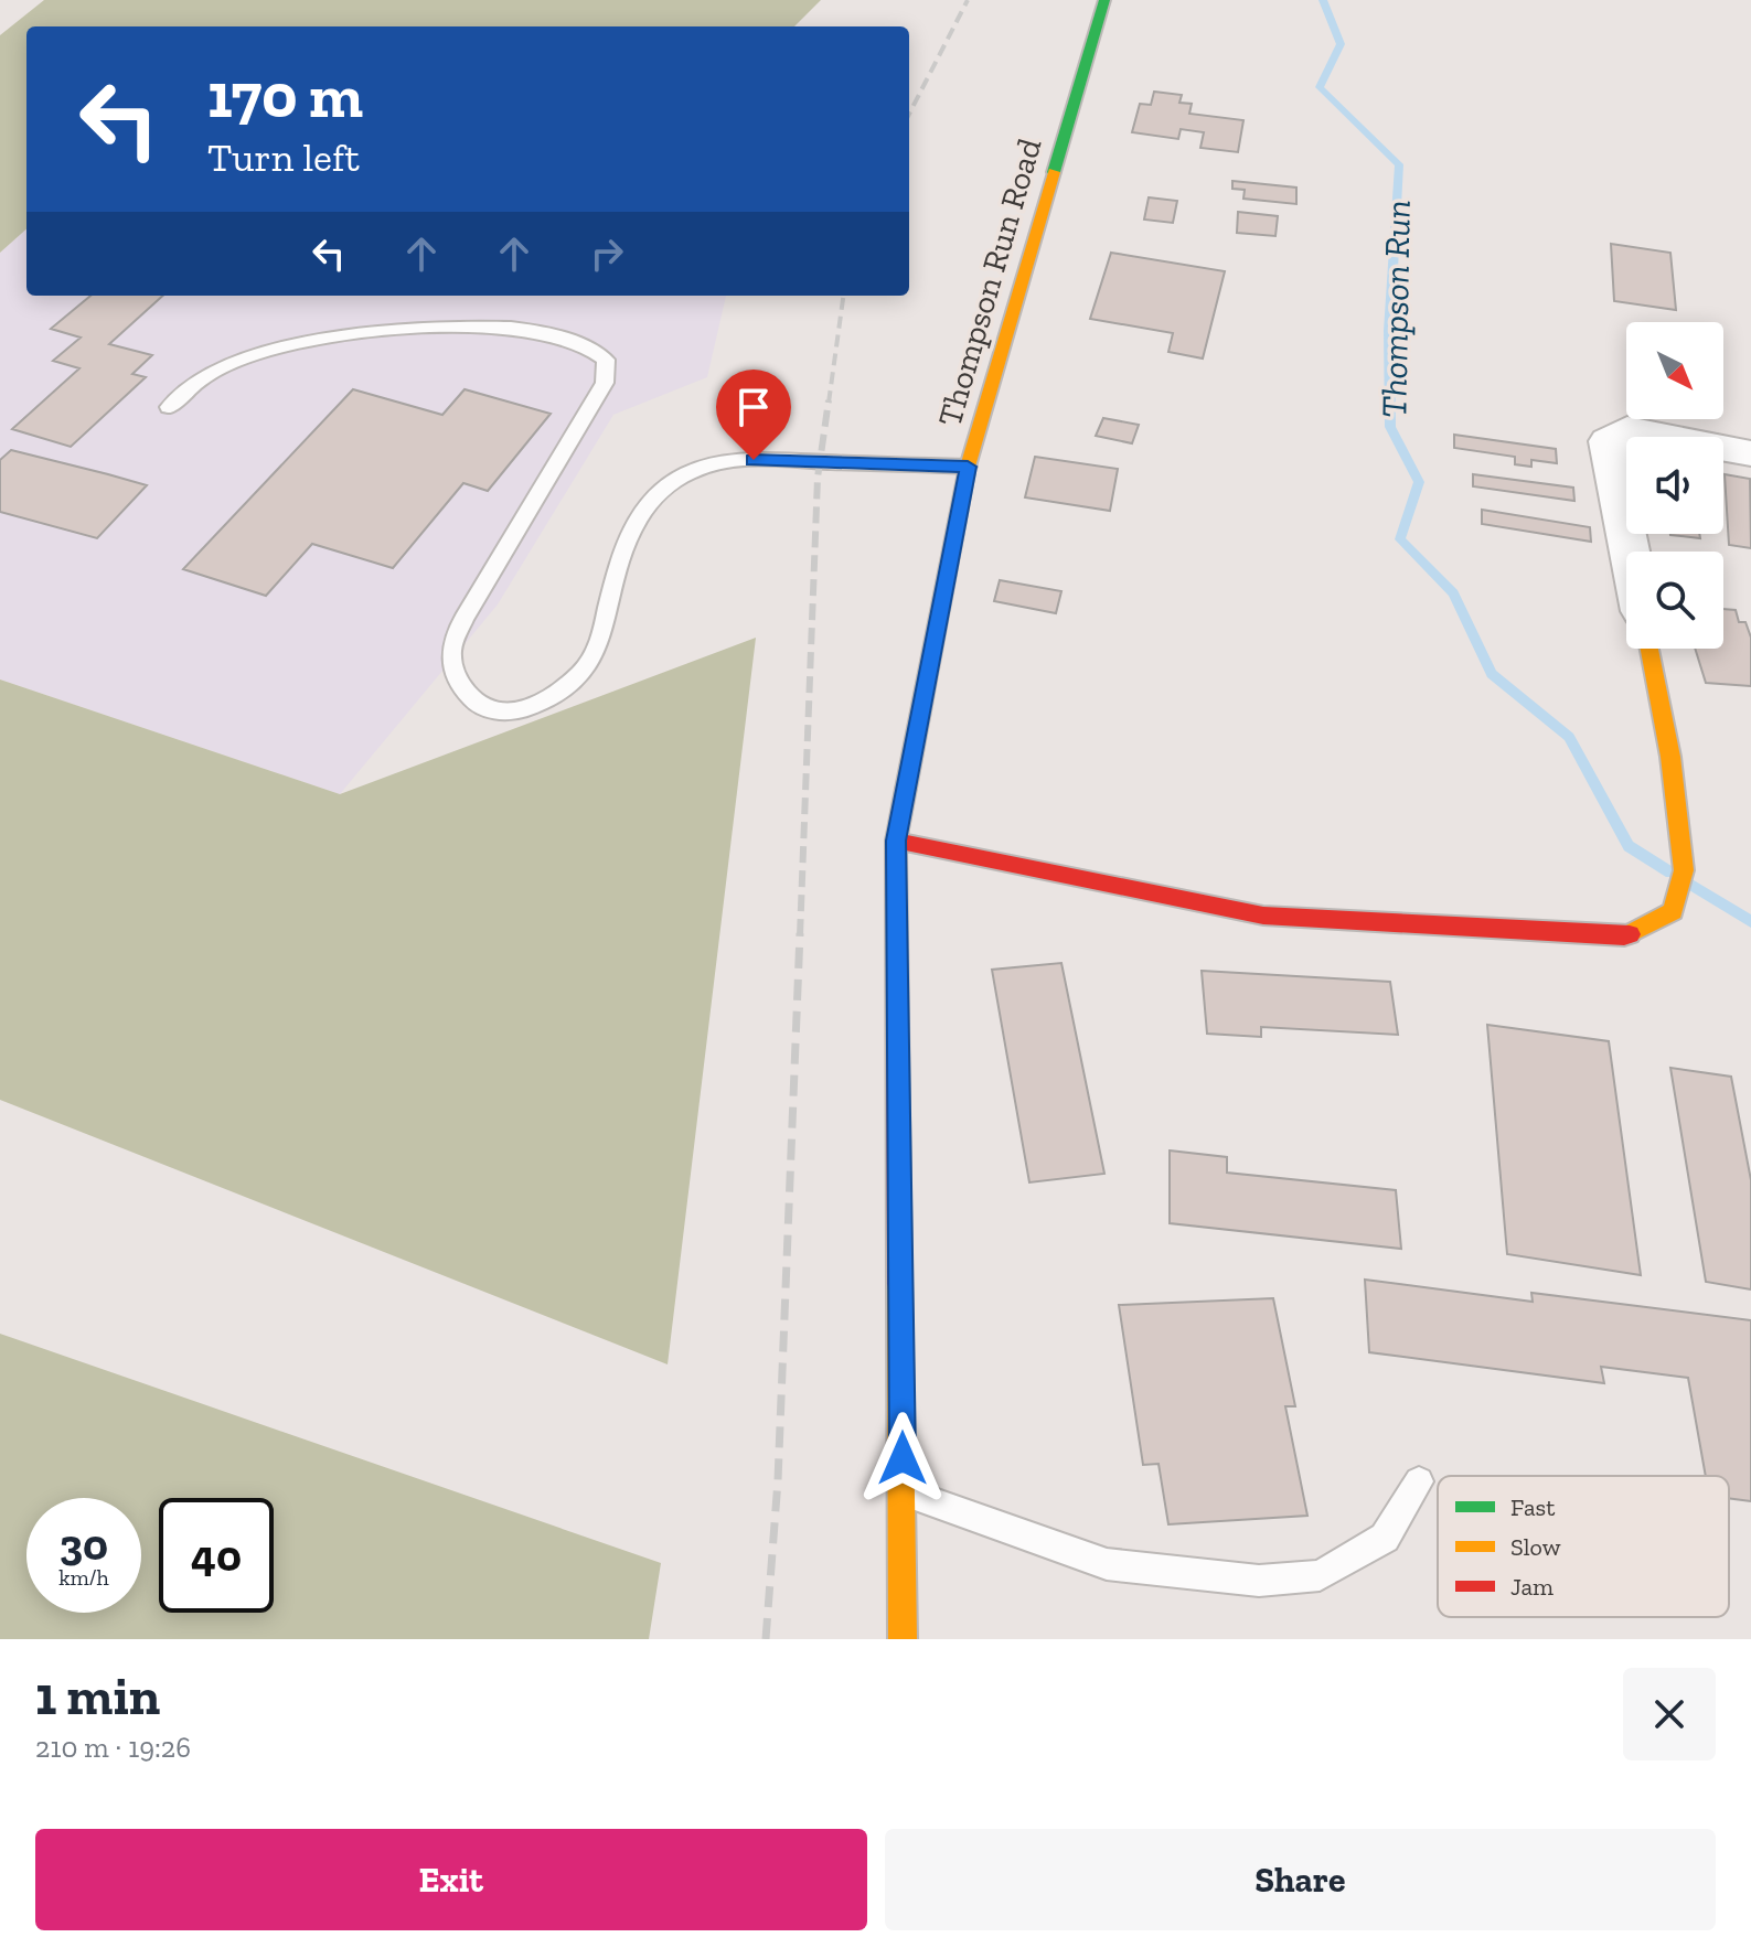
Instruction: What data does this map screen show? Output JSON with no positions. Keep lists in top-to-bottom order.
{
  "streets": {
    "street": ["Thompson Run Road"]
  },
  "water": ["Thompson Run"],
  "legend": ["Fast", "Slow", "Jam"],
  "north": "bottom right",
  "page": {
    "turn": ["170 m", "Turn left"],
    "speed": "30 km/h",
    "limit": "40",
    "heading": ["1 min", "210 m · 19:26"],
    "buttons": ["Exit", "Share"]
  }
}
